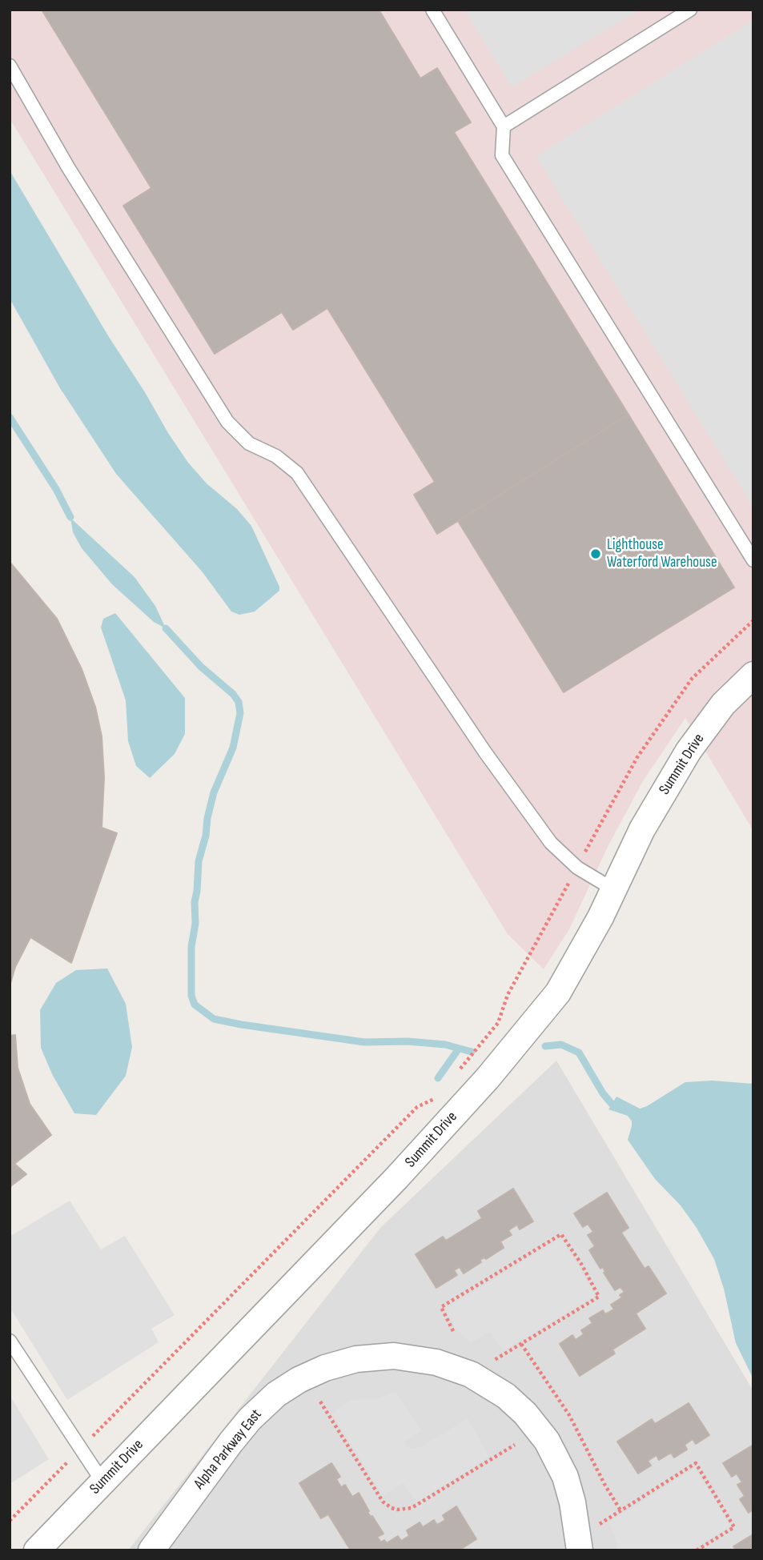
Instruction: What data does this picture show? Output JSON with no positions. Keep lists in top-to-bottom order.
{
  "streets": {
    "street": ["Summit Drive", "Alpha Parkway East"]
  },
  "places": ["Lighthouse Waterford Warehouse"]
}
